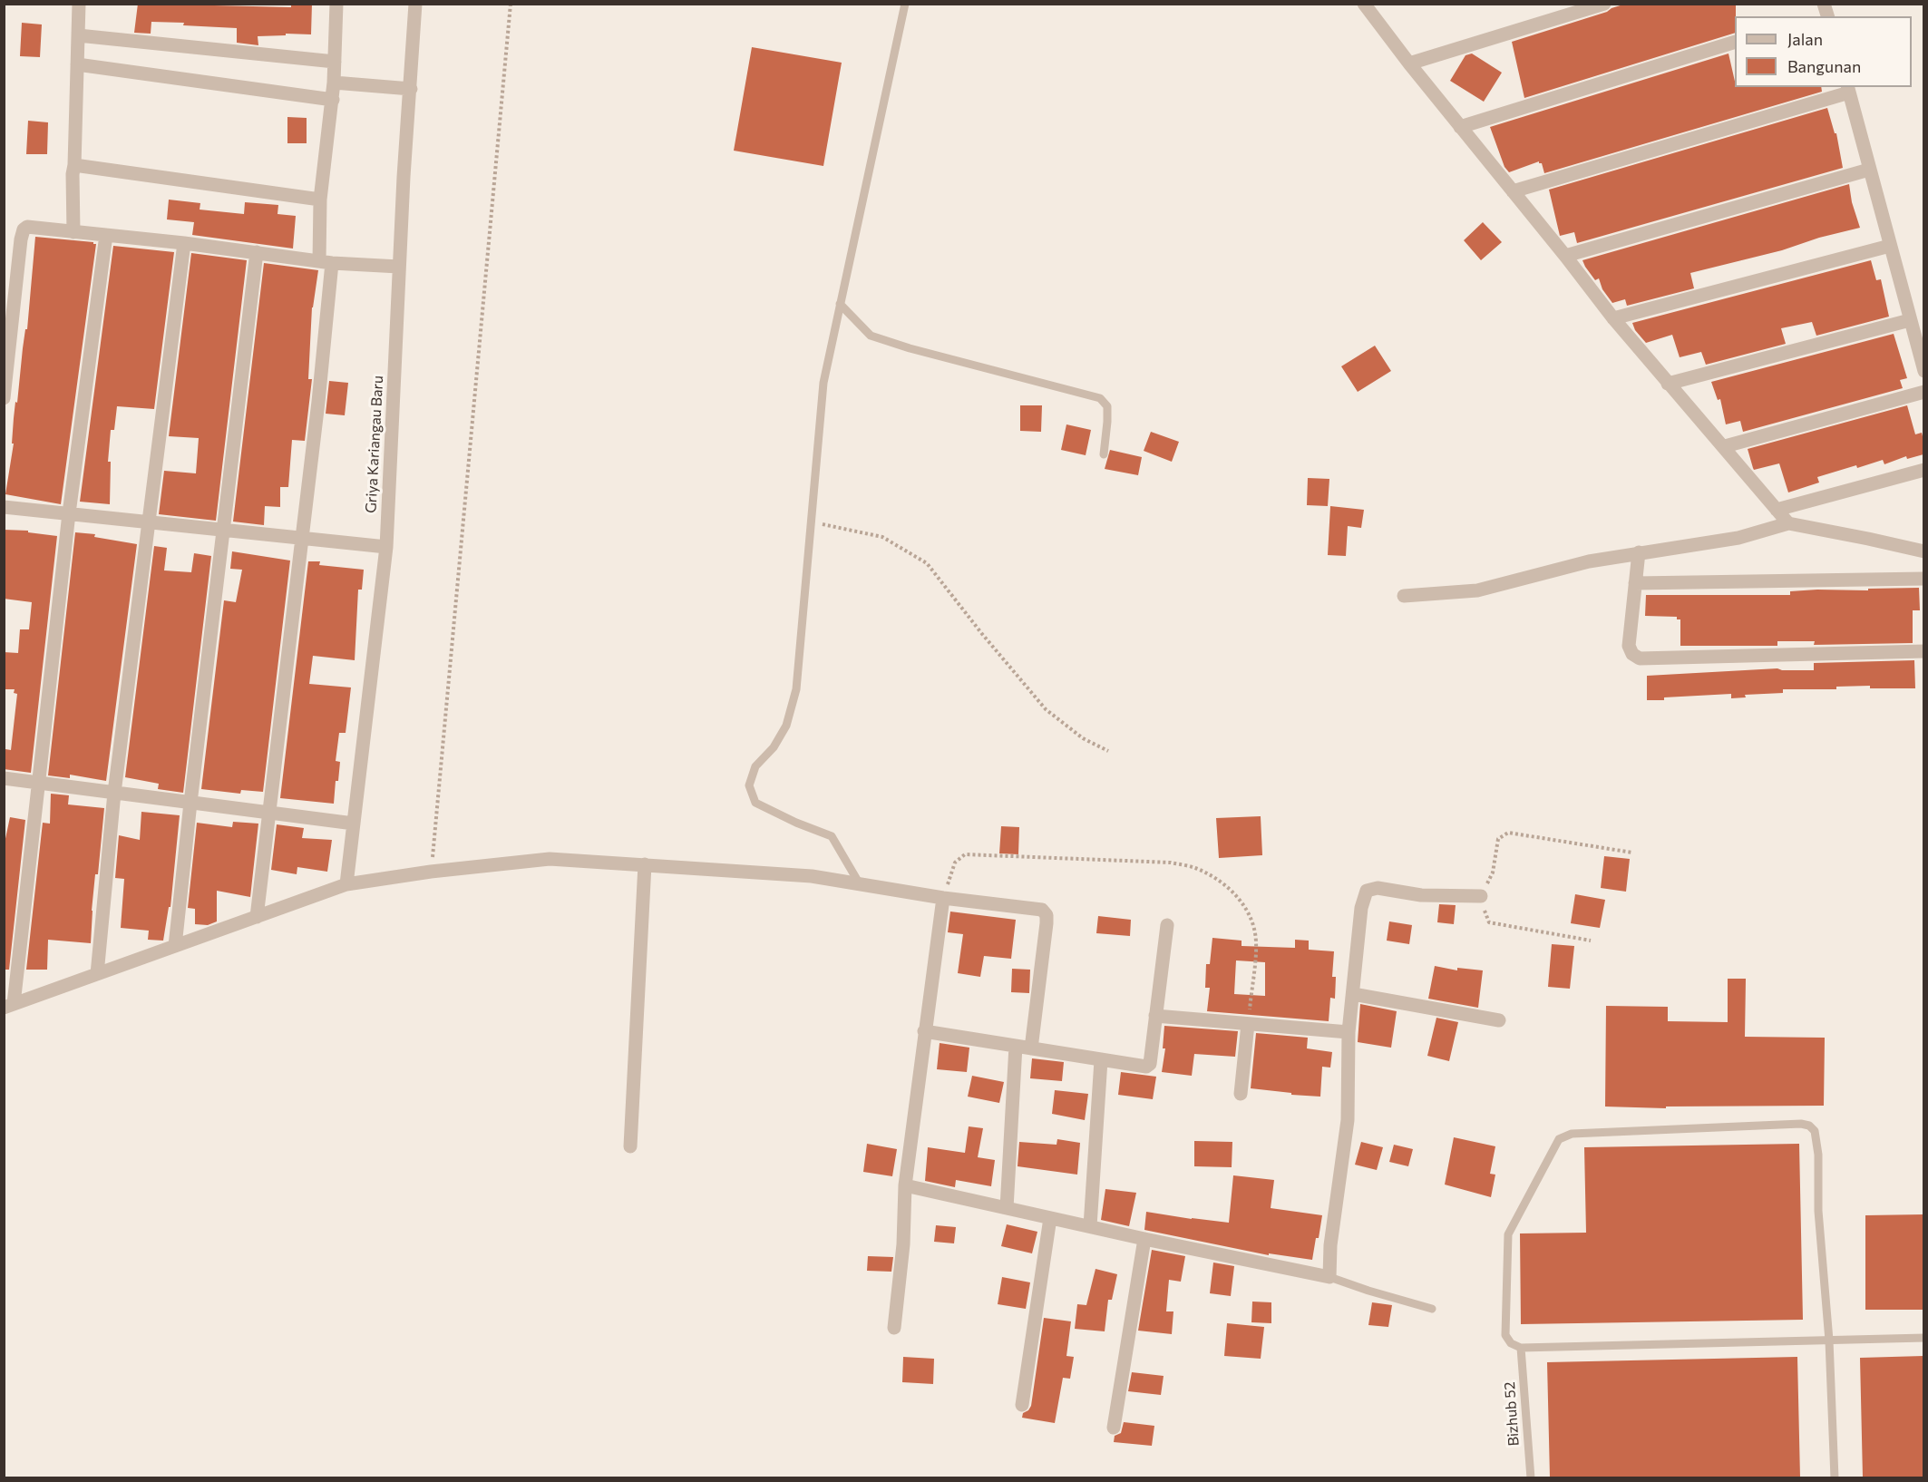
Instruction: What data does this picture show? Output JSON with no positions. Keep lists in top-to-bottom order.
{
  "streets": {
    "street": ["Griya Kariangau Baru"],
    "lane": ["Bizhub 52"]
  },
  "legend": ["Jalan", "Bangunan"]
}
